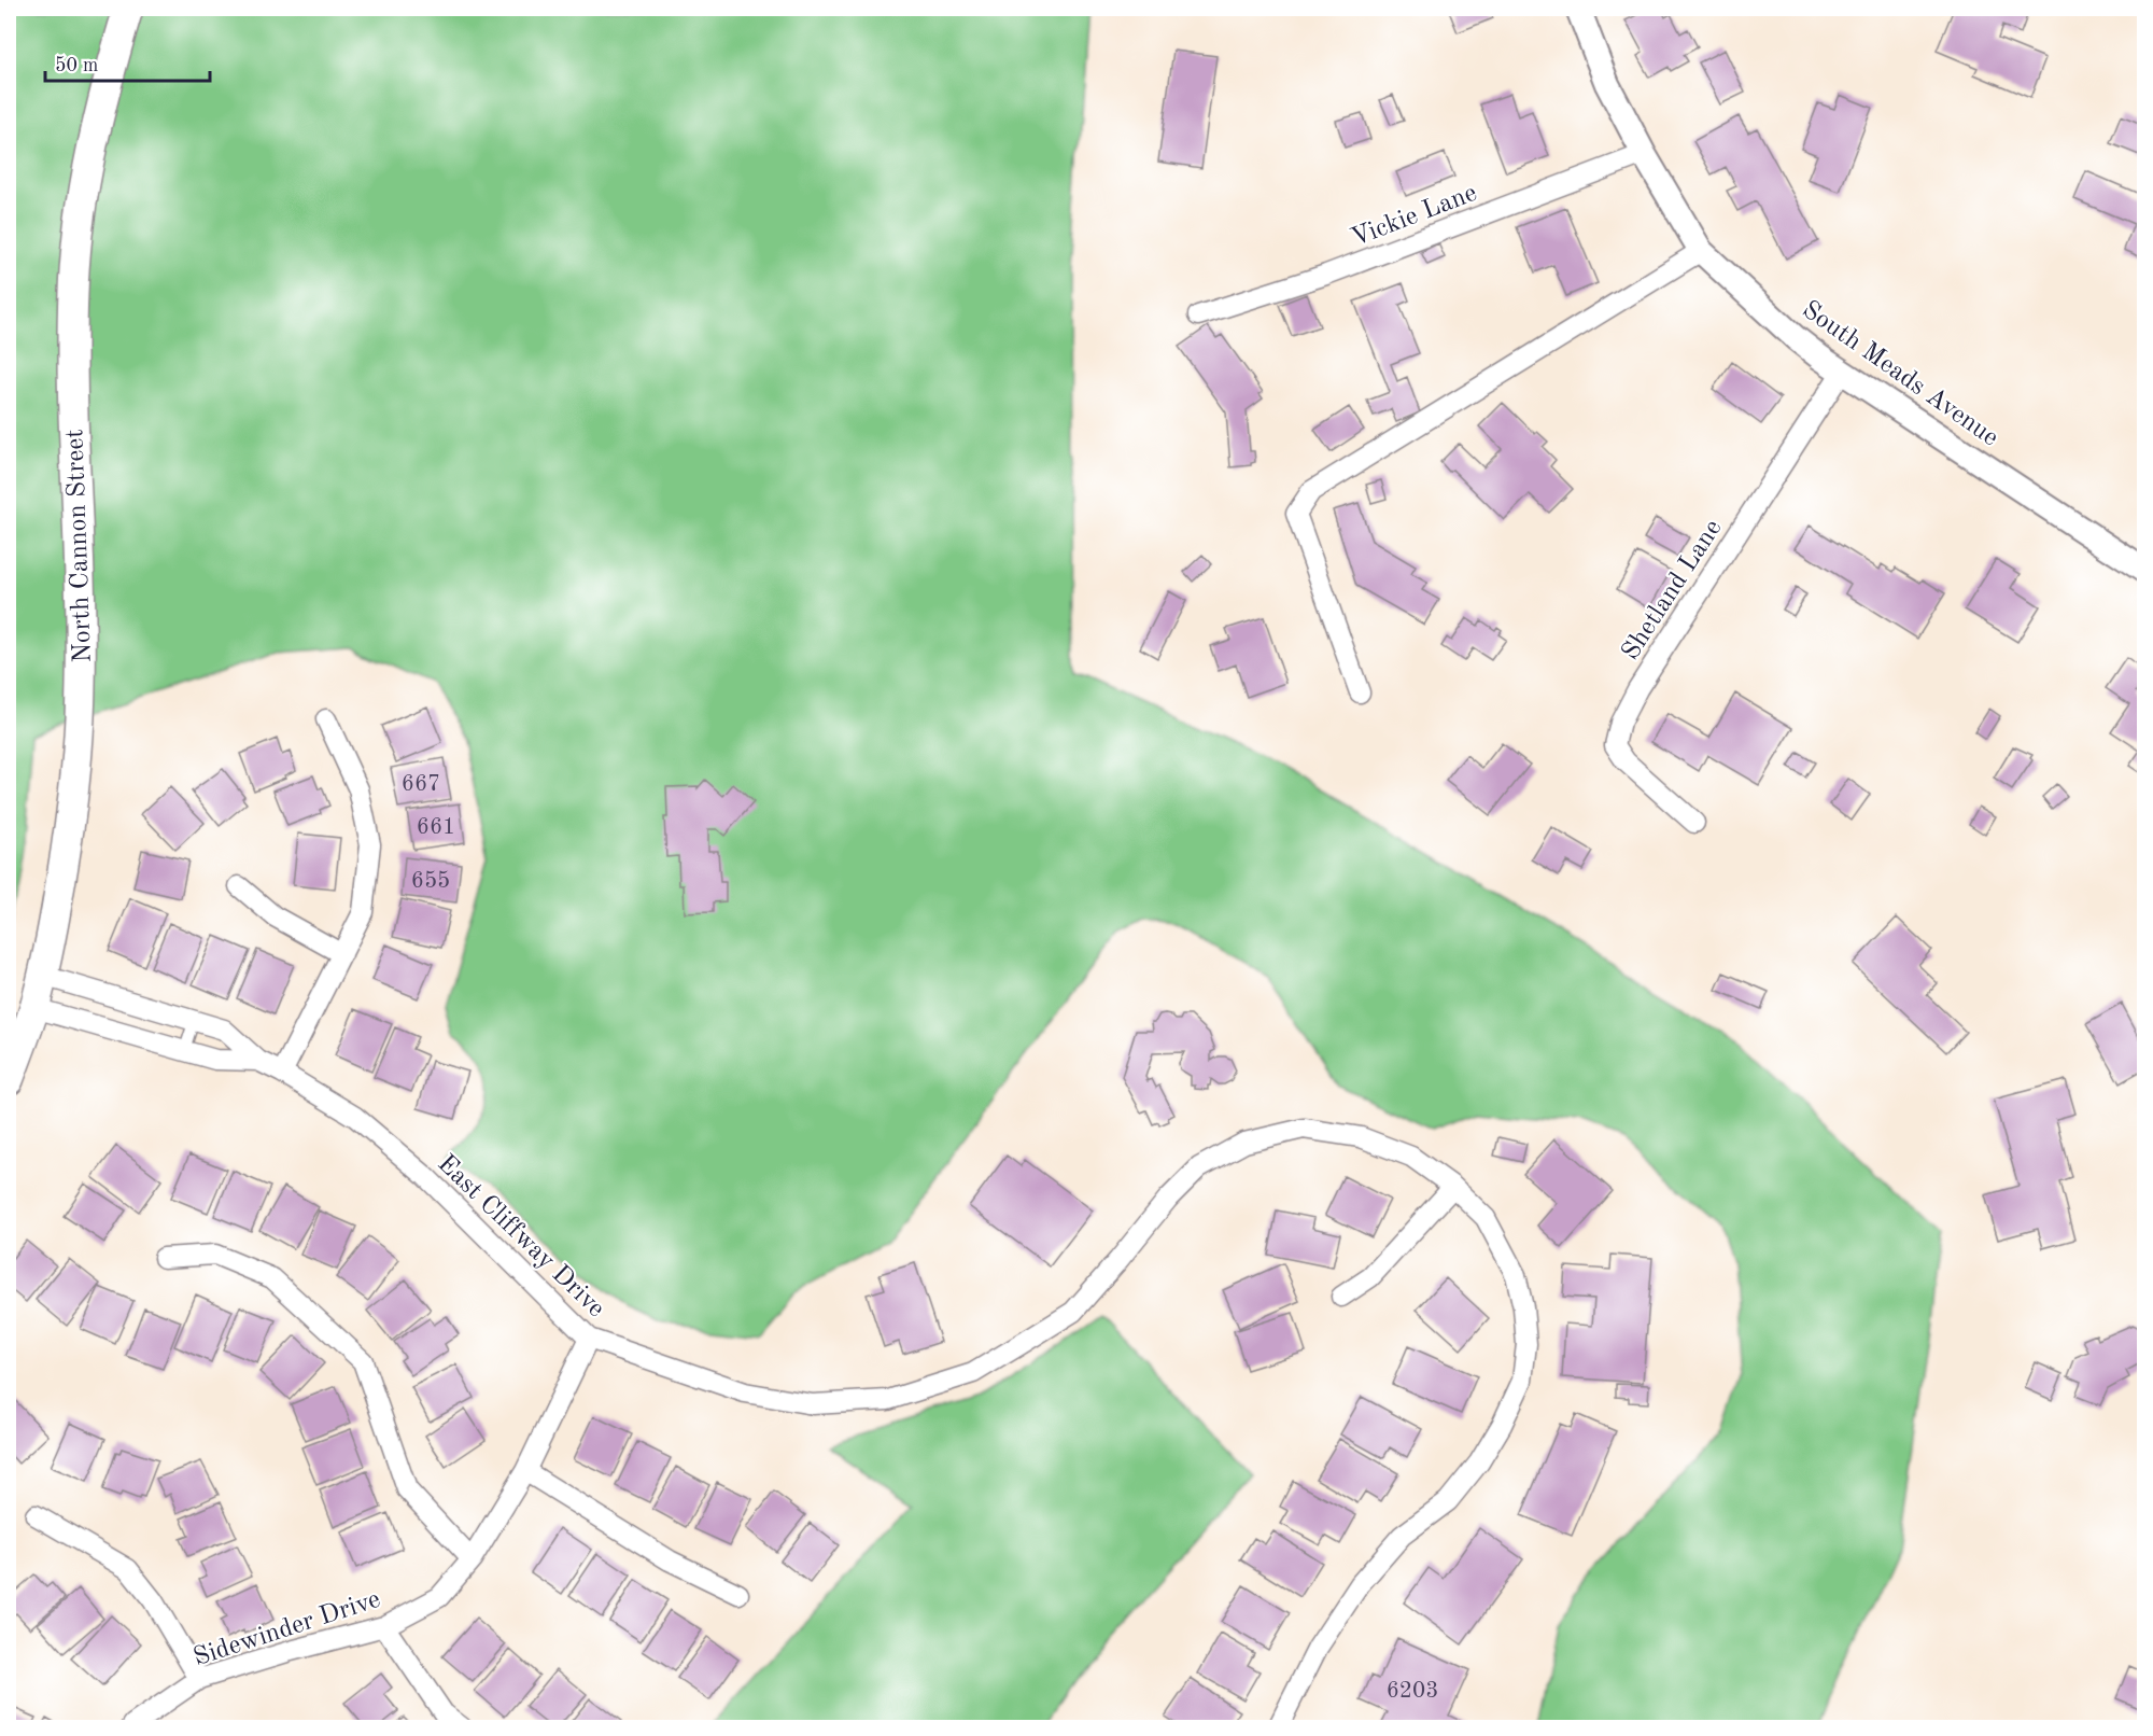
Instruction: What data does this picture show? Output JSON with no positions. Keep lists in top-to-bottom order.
{
  "streets": {
    "main road": ["North Cannon Street"],
    "street": [
      "Vickie Lane",
      "South Meads Avenue",
      "Shetland Lane",
      "East Cliffway Drive",
      "Sidewinder Drive"
    ]
  },
  "crossings": [
    ["Vickie Lane", "South Meads Avenue"],
    ["South Meads Avenue", "Shetland Lane"],
    ["North Cannon Street", "East Cliffway Drive"],
    ["East Cliffway Drive", "Sidewinder Drive"]
  ],
  "house_numbers": [
    "667",
    "661",
    "655",
    "6203"
  ],
  "scale_bar": "50 m"
}
